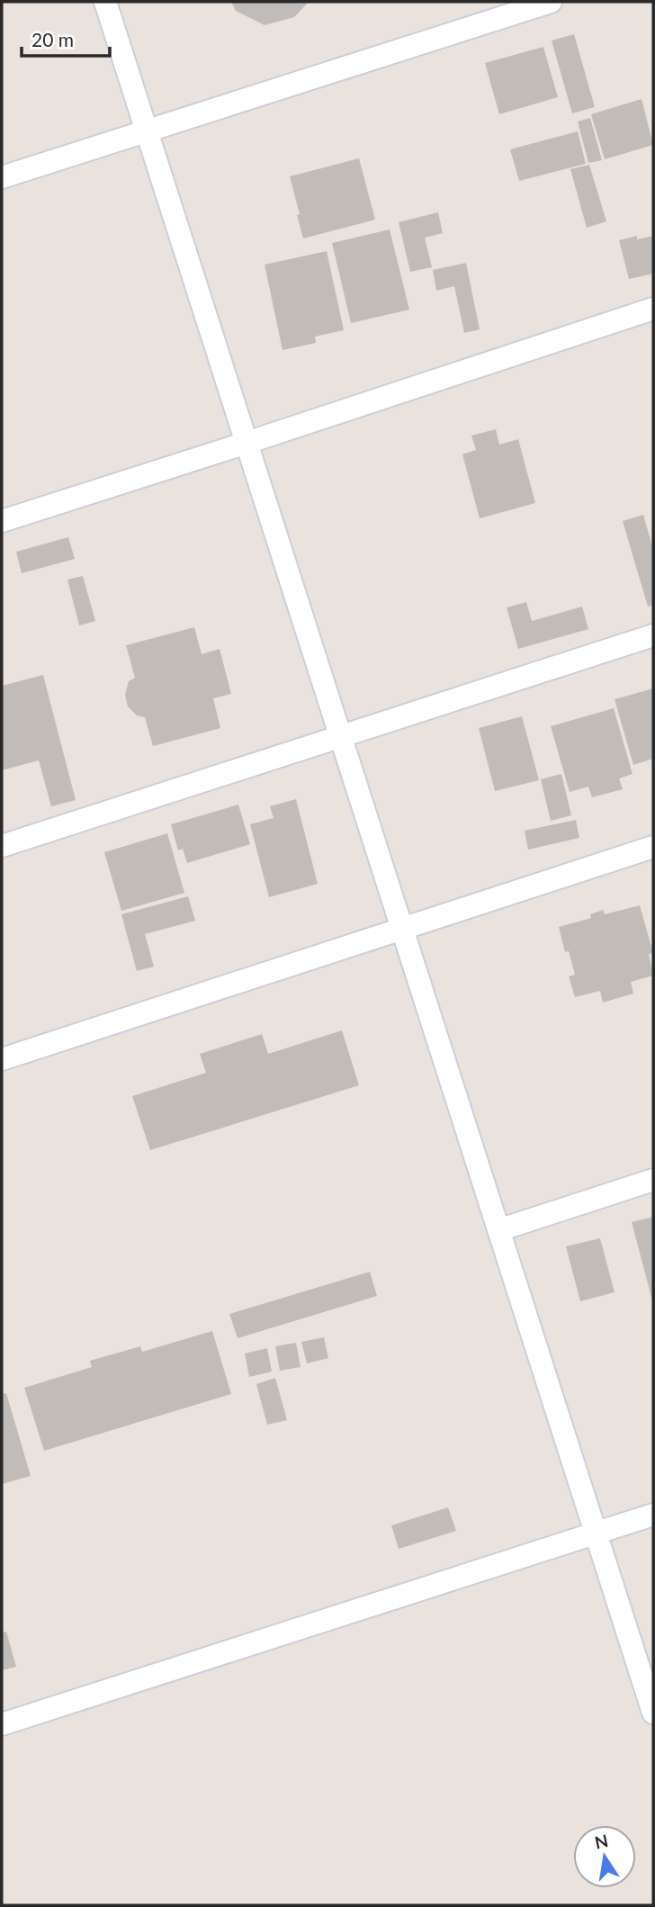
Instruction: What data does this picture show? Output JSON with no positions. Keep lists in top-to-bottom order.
{
  "scale_bar": "20 m",
  "north": "top"
}
